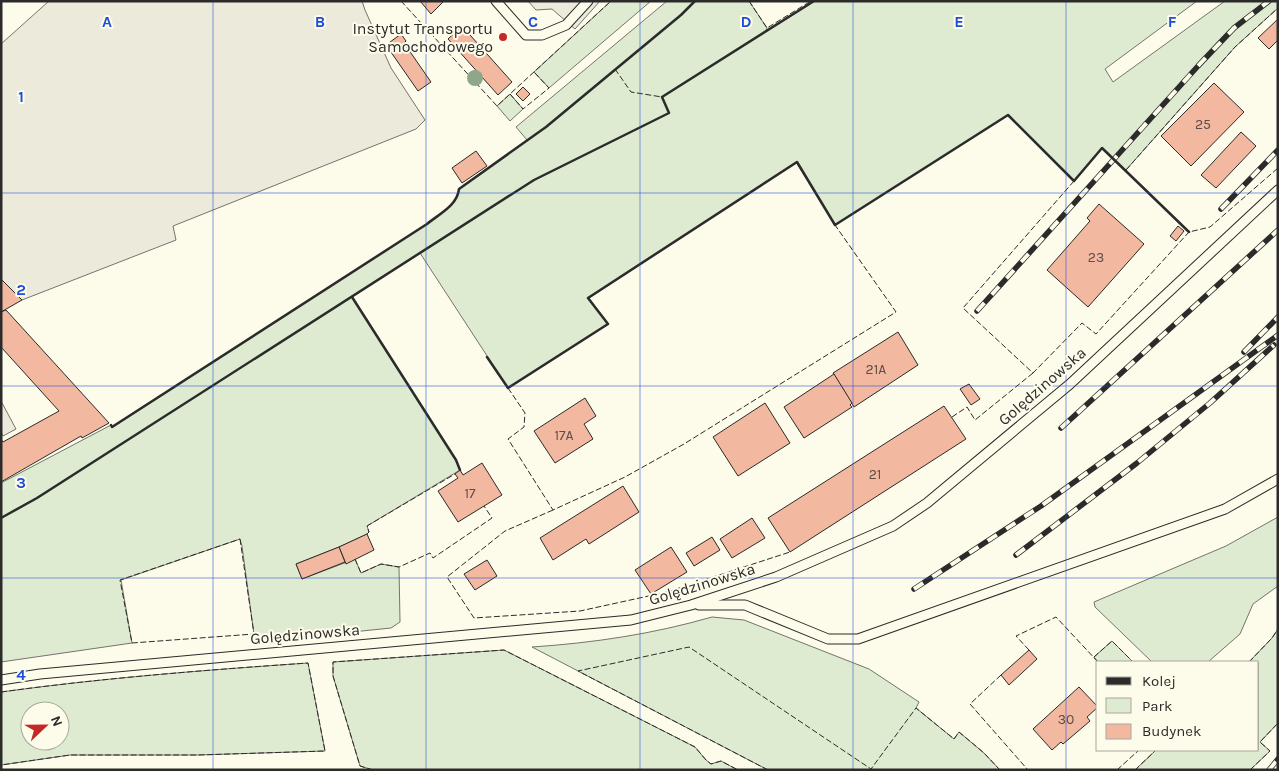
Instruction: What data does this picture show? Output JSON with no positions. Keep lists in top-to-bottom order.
{
  "streets": {
    "lane": ["Golędzinowska"]
  },
  "places": ["Instytut Transportu Samochodowego"],
  "house_numbers": [
    "25",
    "23",
    "21A",
    "17A",
    "21",
    "17",
    "30"
  ],
  "legend": ["Kolej", "Park", "Budynek"],
  "north": "right",
  "grid": {
    "columns": [
      "A",
      "B",
      "C",
      "D",
      "E",
      "F"
    ],
    "rows": [
      "1",
      "2",
      "3",
      "4"
    ]
  }
}
